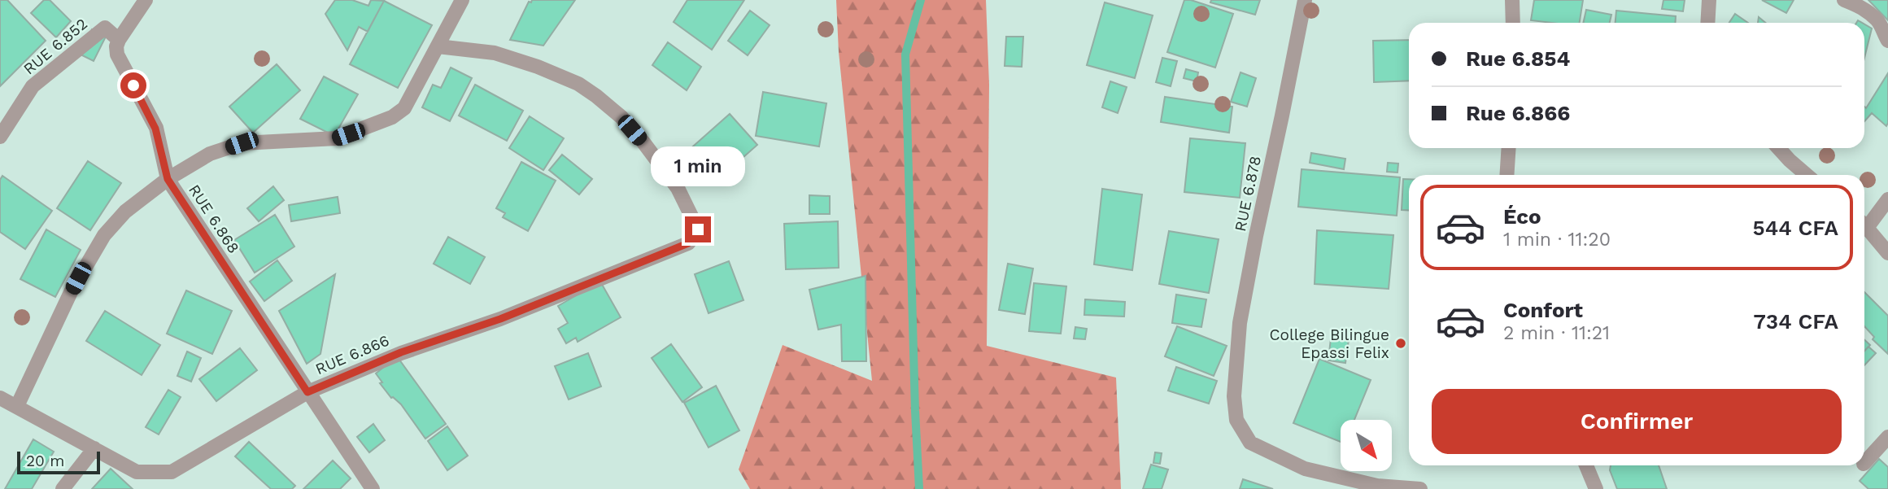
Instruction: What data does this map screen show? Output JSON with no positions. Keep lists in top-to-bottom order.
{
  "streets": {
    "street": [
      "RUE 6.852",
      "RUE 6.878",
      "RUE 6.868",
      "RUE 6.866"
    ]
  },
  "crossings": [
    ["RUE 6.868", "RUE 6.866"]
  ],
  "places": ["College Bilingue Epassi Felix"],
  "scale_bar": "20 m",
  "north": "bottom right",
  "page": {
    "banner": ["Rue 6.854", "Rue 6.866"],
    "bubble": "1 min",
    "list": [
      {
        "name": "Éco",
        "note": "1 min · 11:20",
        "value": "544 CFA"
      },
      {
        "name": "Confort",
        "note": "2 min · 11:21",
        "value": "734 CFA"
      }
    ],
    "buttons": "Confirmer",
    "scale": "20 m"
  }
}
